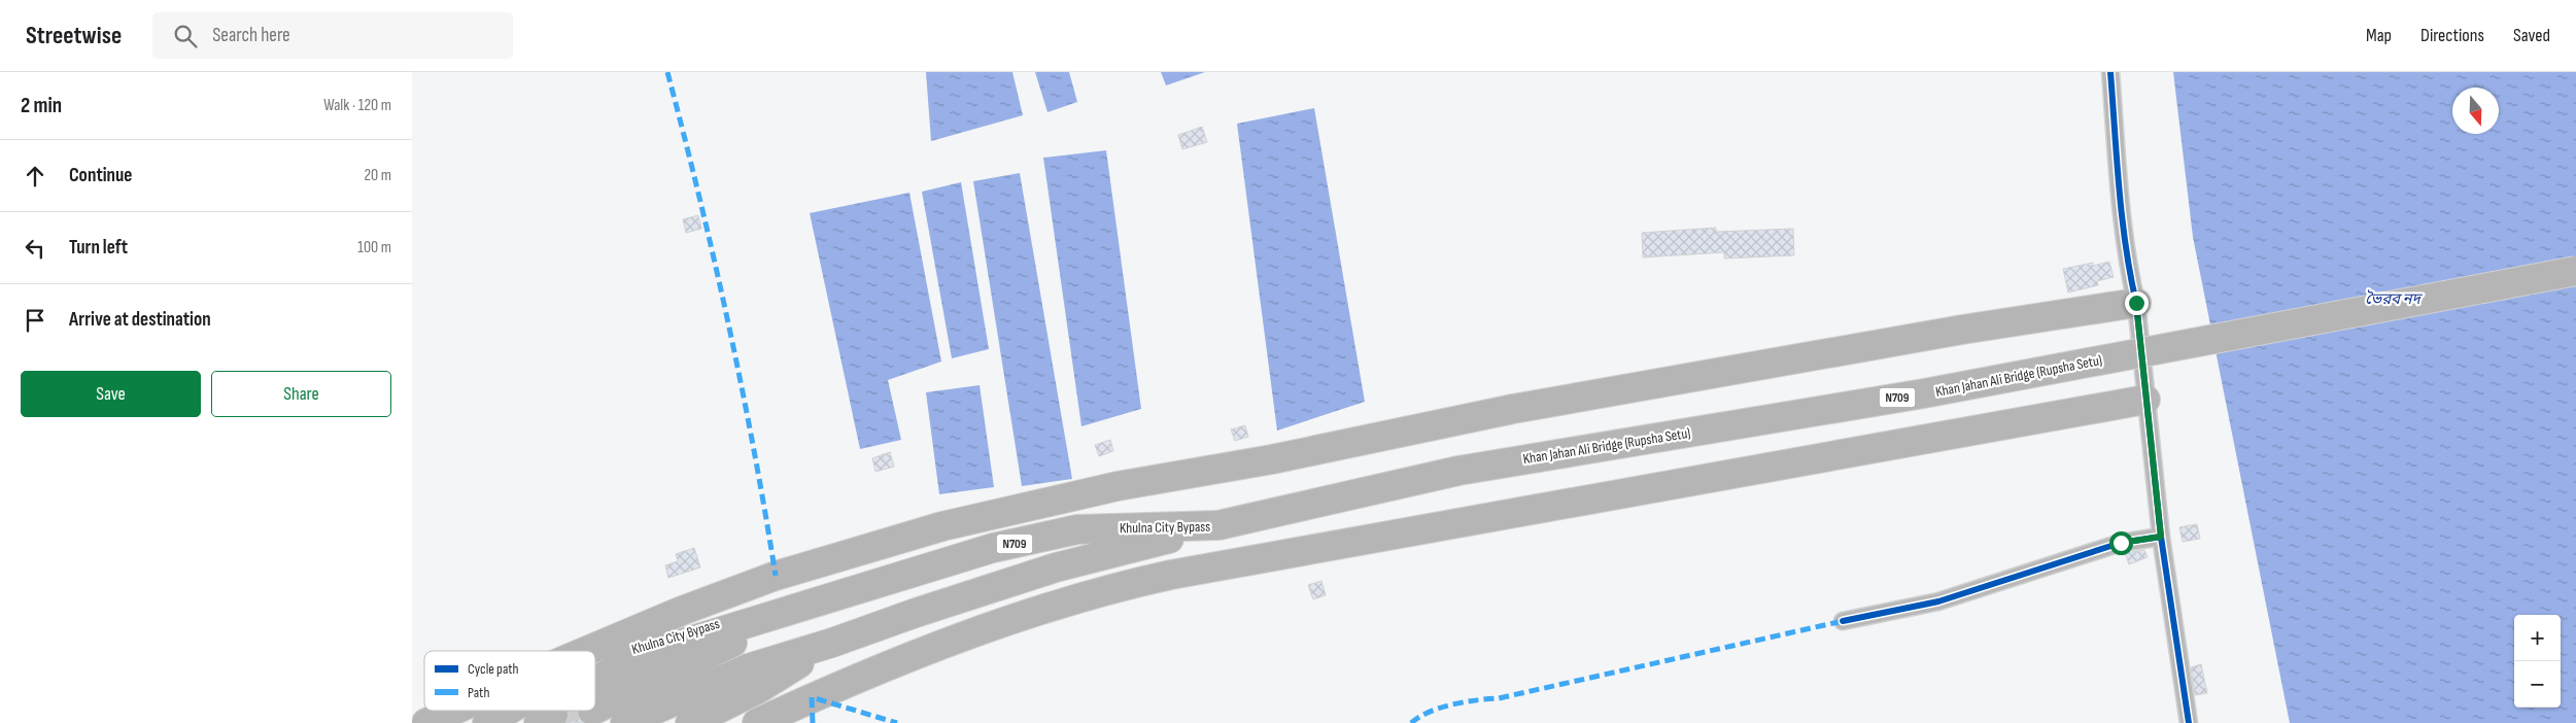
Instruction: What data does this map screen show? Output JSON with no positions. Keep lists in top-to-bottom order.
{
  "streets": {
    "highway": ["Khan Jahan Ali Bridge (Rupsha Setu)", "N709", "Khulna City Bypass"]
  },
  "crossings": [
    ["Khan Jahan Ali Bridge (Rupsha Setu)", "Khulna City Bypass"]
  ],
  "water": ["ভৈরব নদ"],
  "legend": ["Cycle path", "Path"],
  "north": "bottom",
  "page": {
    "header": "Streetwise",
    "search": "Search here",
    "nav": ["Map", "Directions", "Saved"],
    "heading": ["2 min", "Walk · 120 m"],
    "list": [
      ["Continue", "20 m"],
      ["Turn left", "100 m"],
      "Arrive at destination"
    ],
    "buttons": ["Save", "Share"],
    "map_buttons": ["+", "−"]
  }
}
